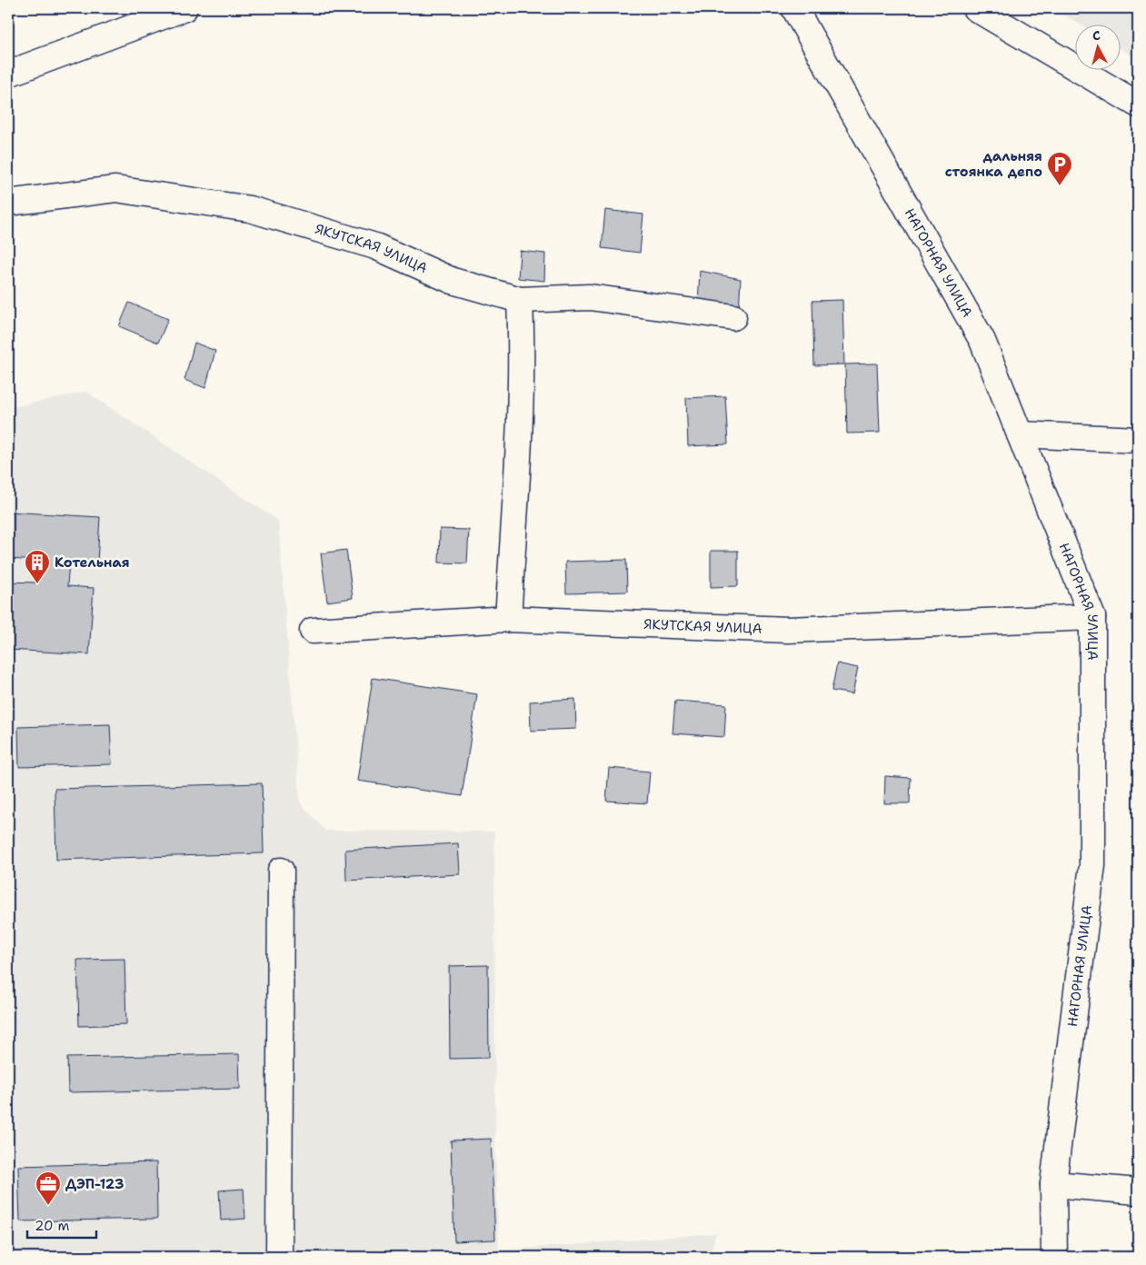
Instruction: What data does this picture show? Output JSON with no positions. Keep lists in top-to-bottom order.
{
  "streets": {
    "street": ["ЯКУТСКАЯ УЛИЦА", "НАГОРНАЯ УЛИЦА"]
  },
  "crossings": [
    ["ЯКУТСКАЯ УЛИЦА", "НАГОРНАЯ УЛИЦА"]
  ],
  "places": {
    "parking": ["дальняя стоянка депо"],
    "building": ["Котельная"],
    "office": ["ДЭП-123"]
  },
  "scale_bar": "20 m",
  "north": "top"
}
